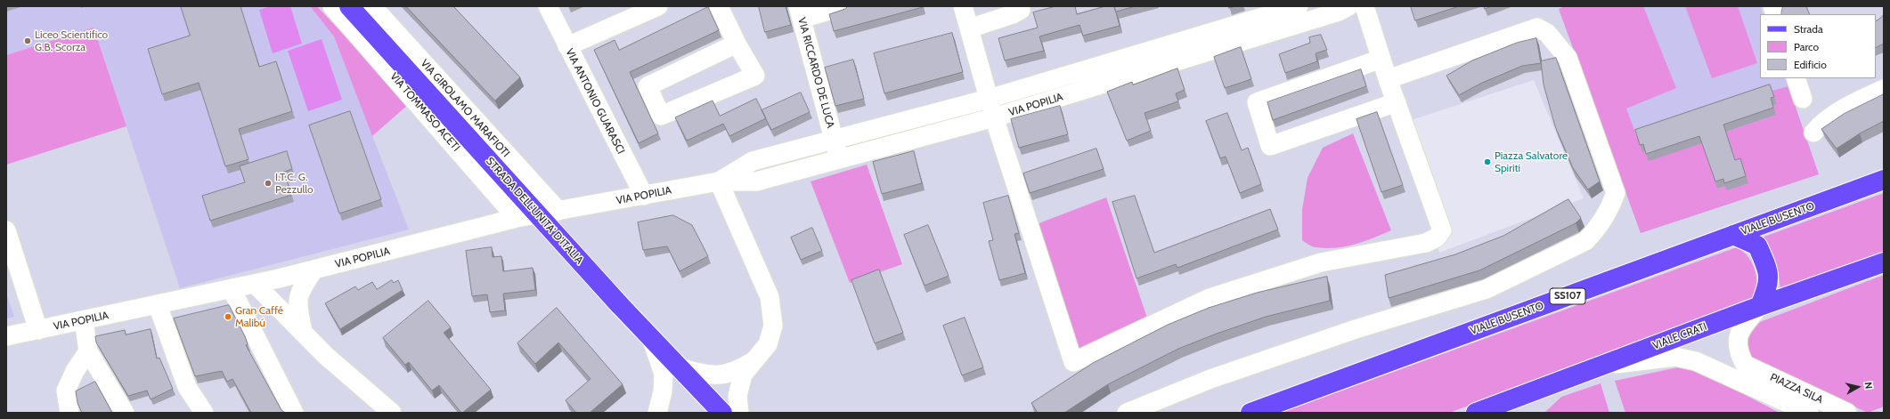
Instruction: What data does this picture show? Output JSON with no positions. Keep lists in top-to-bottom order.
{
  "streets": {
    "main road": [
      "STRADA DELL'UNITA' D'ITALIA",
      "VIALE BUSENTO",
      "SS107",
      "VIALE CRATI"
    ],
    "street": [
      "VIA RICCARDO DE LUCA",
      "VIA ANTONIO GUARASCI",
      "VIA POPILIA",
      "VIA GIROLAMO MARAFIOTI",
      "VIA TOMMASO ACETI",
      "PIAZZA SILA"
    ]
  },
  "crossings": [
    ["VIA RICCARDO DE LUCA", "VIA POPILIA"],
    ["VIA ANTONIO GUARASCI", "VIA POPILIA"],
    ["VIA POPILIA", "VIA GIROLAMO MARAFIOTI"],
    ["VIA POPILIA", "VIA TOMMASO ACETI"]
  ],
  "places": [
    "Liceo Scientifico G.B. Scorza",
    "Piazza Salvatore Spiriti",
    "I.T.C. G. Pezzullo",
    "Gran Caffé Malibú"
  ],
  "legend": ["Strada", "Parco", "Edificio"],
  "north": "right"
}
